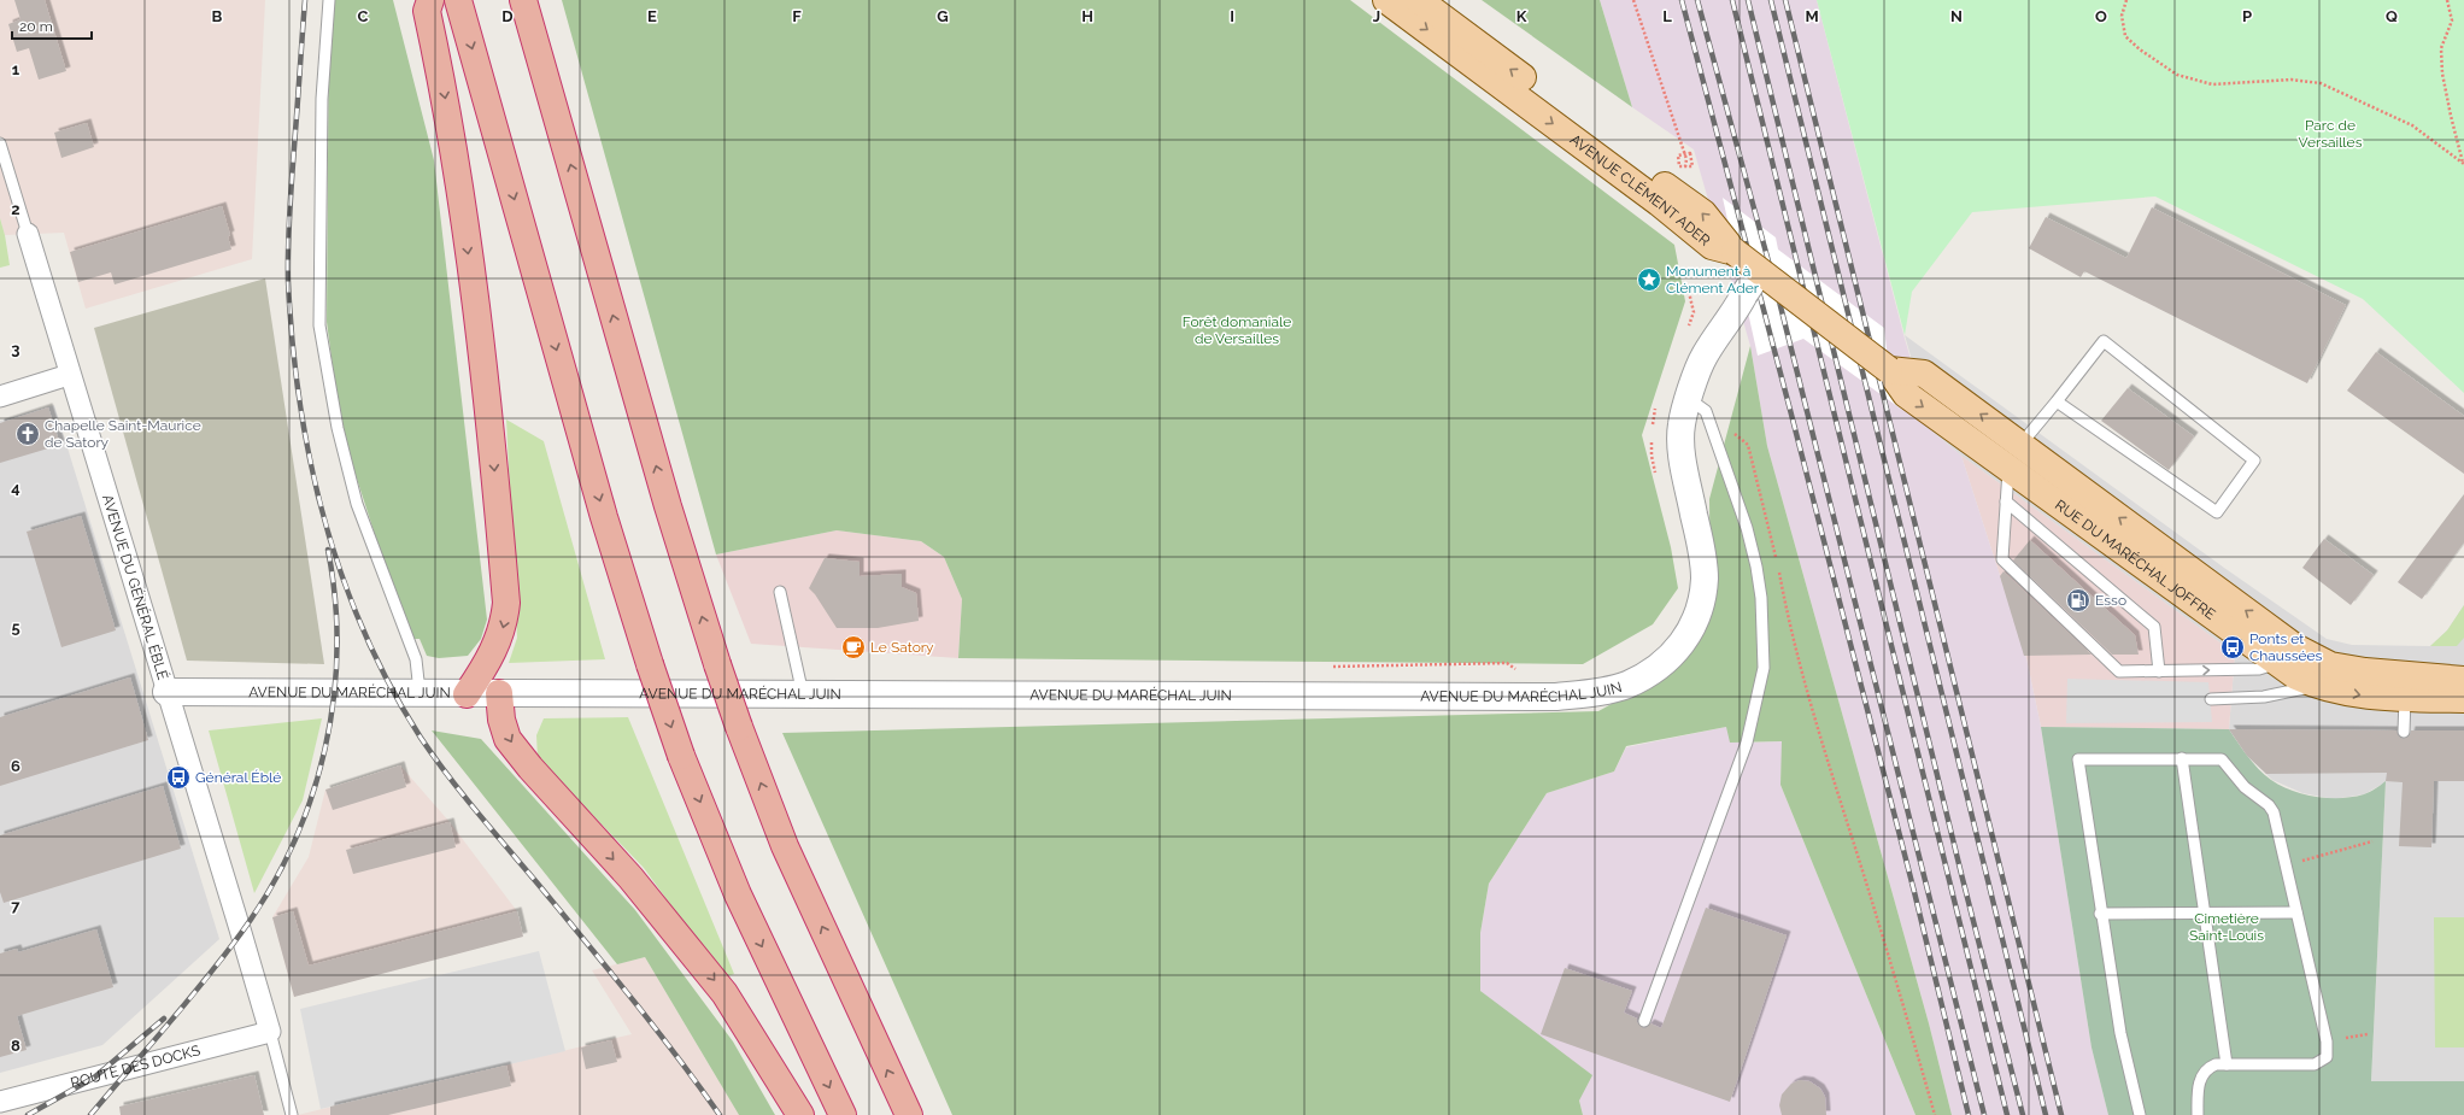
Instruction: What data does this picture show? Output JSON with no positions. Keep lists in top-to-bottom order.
{
  "streets": {
    "main road": ["AVENUE CLÉMENT ADER", "RUE DU MARÉCHAL JOFFRE"],
    "street": ["AVENUE DU GÉNÉRAL ÉBLÉ", "AVENUE DU MARÉCHAL JUIN", "ROUTE DES DOCKS"]
  },
  "crossings": [
    ["AVENUE CLÉMENT ADER", "RUE DU MARÉCHAL JOFFRE"],
    ["RUE DU MARÉCHAL JOFFRE", "AVENUE DU MARÉCHAL JUIN"],
    ["AVENUE DU GÉNÉRAL ÉBLÉ", "AVENUE DU MARÉCHAL JUIN"],
    ["AVENUE DU GÉNÉRAL ÉBLÉ", "ROUTE DES DOCKS"]
  ],
  "parks": ["Parc de Versailles", "Forêt domaniale de Versailles", "Cimetière Saint-Louis"],
  "places": {
    "place": ["Monument à Clément Ader"],
    "church": ["Chapelle Saint-Maurice de Satory"],
    "fuel station": ["Esso"],
    "cafe": ["Le Satory"],
    "bus stop": ["Ponts et Chaussées", "Général Éblé"]
  },
  "scale_bar": "20 m",
  "grid": {
    "columns": [
      "B",
      "C",
      "D",
      "E",
      "F",
      "G",
      "H",
      "I",
      "J",
      "K",
      "L",
      "M",
      "N",
      "O",
      "P",
      "Q"
    ],
    "rows": [
      "1",
      "2",
      "3",
      "4",
      "5",
      "6",
      "7",
      "8"
    ]
  }
}
